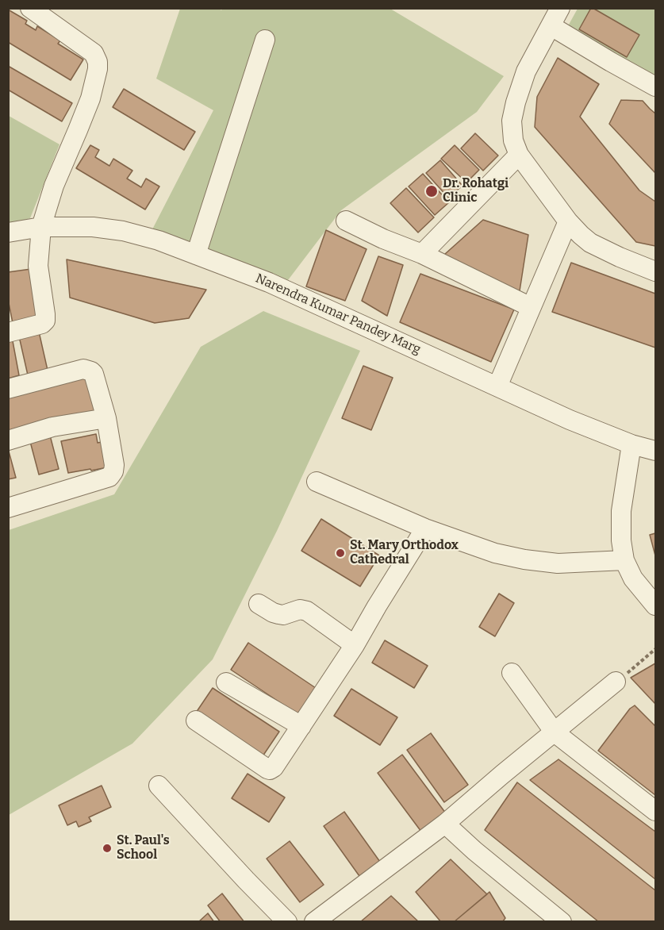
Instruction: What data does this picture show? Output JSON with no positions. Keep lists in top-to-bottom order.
{
  "streets": {
    "street": ["Narendra Kumar Pandey Marg"]
  },
  "places": ["Dr. Rohatgi Clinic", "St. Mary Orthodox Cathedral", "St. Paul's School"]
}
